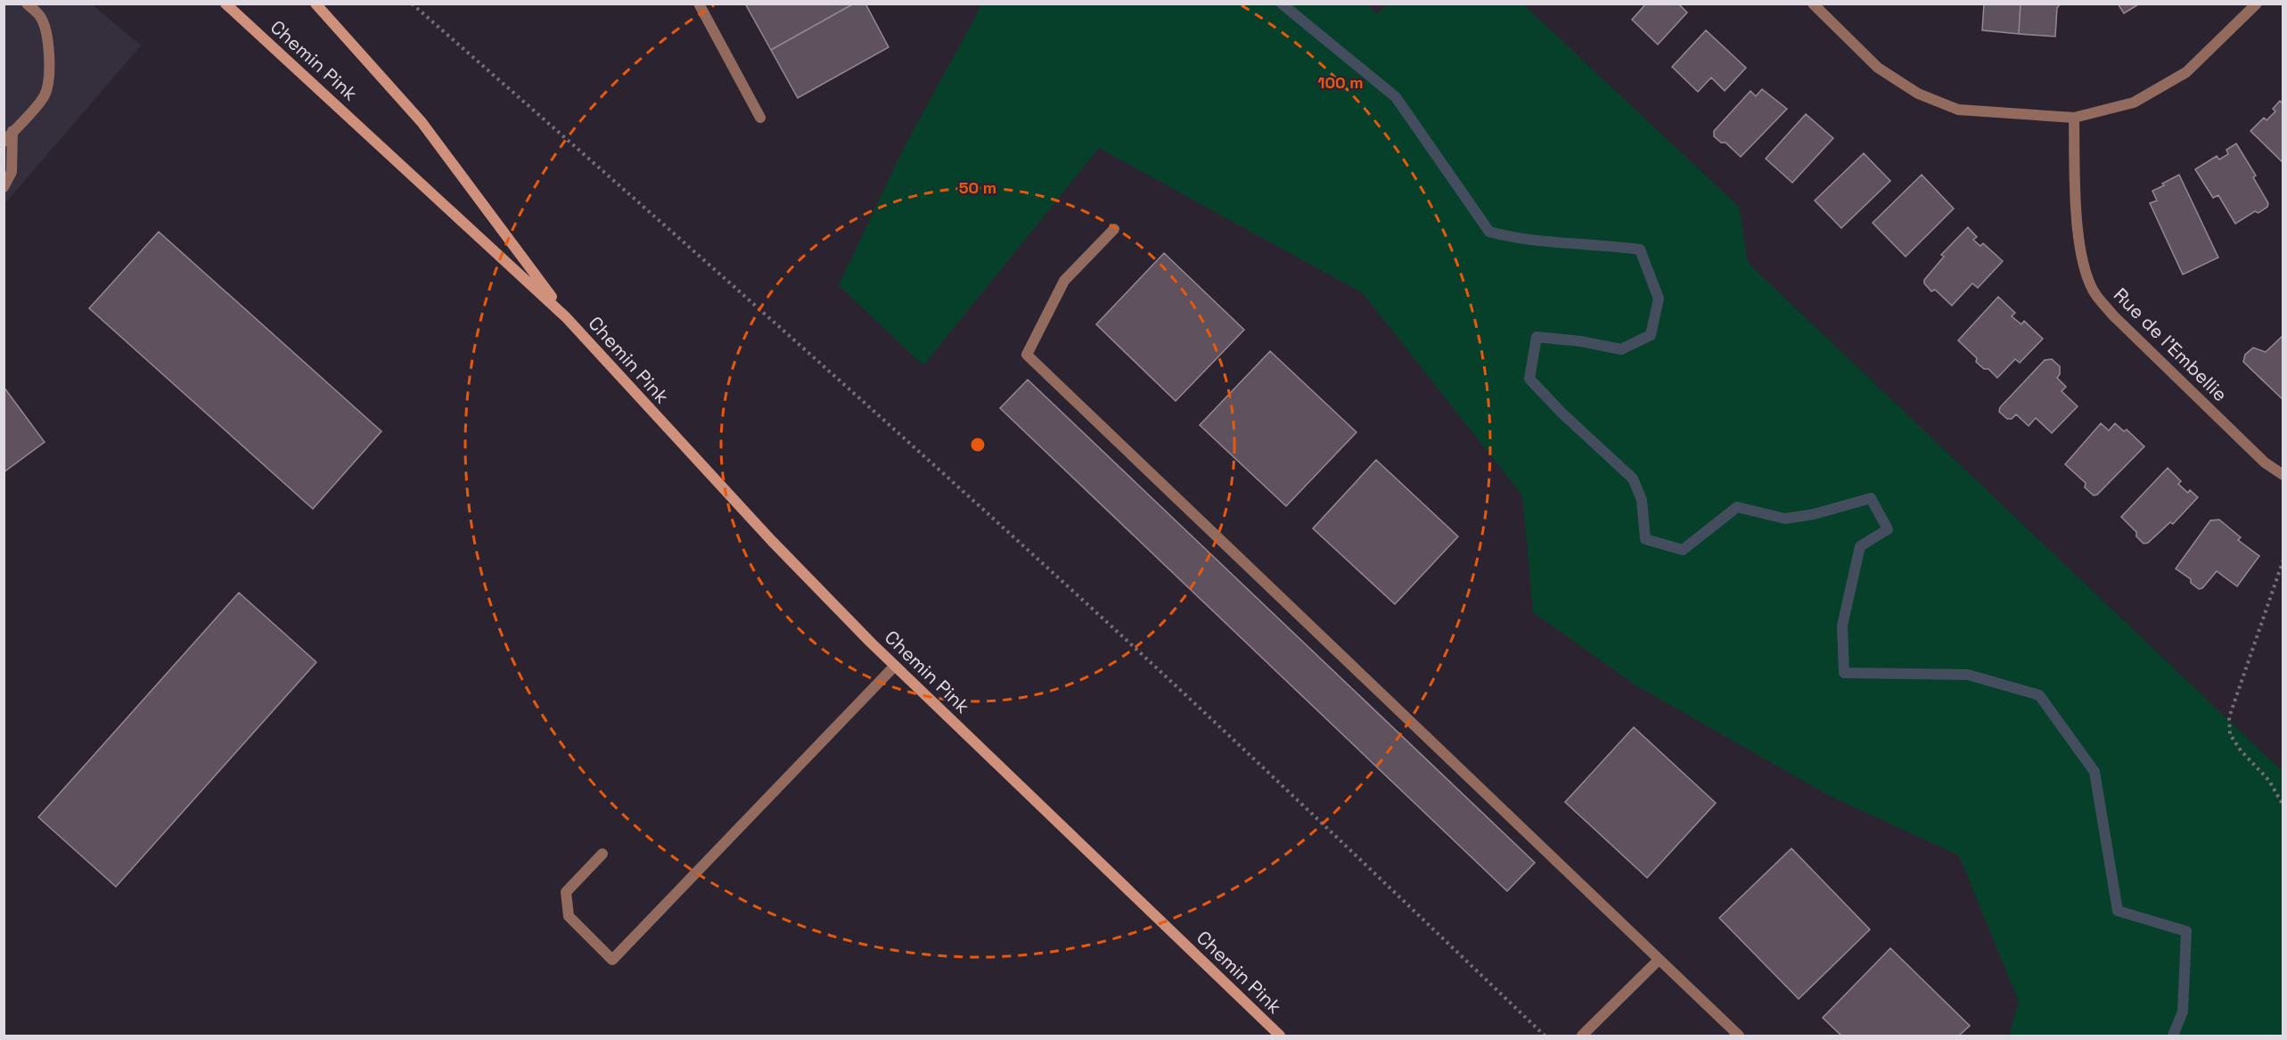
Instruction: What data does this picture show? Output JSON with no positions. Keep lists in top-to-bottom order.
{
  "streets": {
    "main road": ["Chemin Pink"],
    "street": ["Rue de l'Embellie"]
  },
  "rings": ["100 m", "50 m"]
}
